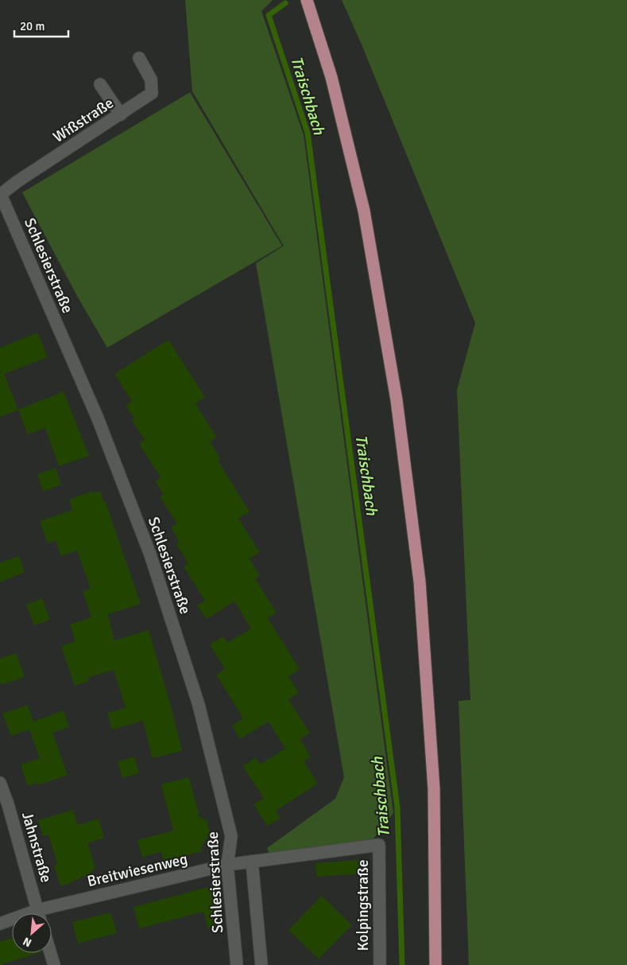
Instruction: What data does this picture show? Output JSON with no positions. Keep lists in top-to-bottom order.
{
  "streets": {
    "street": [
      "Wißstraße",
      "Schlesierstraße",
      "Jahnstraße",
      "Breitwiesenweg",
      "Kolpingstraße"
    ]
  },
  "crossings": [
    ["Wißstraße", "Schlesierstraße"],
    ["Schlesierstraße", "Breitwiesenweg"],
    ["Breitwiesenweg", "Kolpingstraße"]
  ],
  "water": ["Traischbach"],
  "scale_bar": "20 m",
  "north": "bottom left"
}
